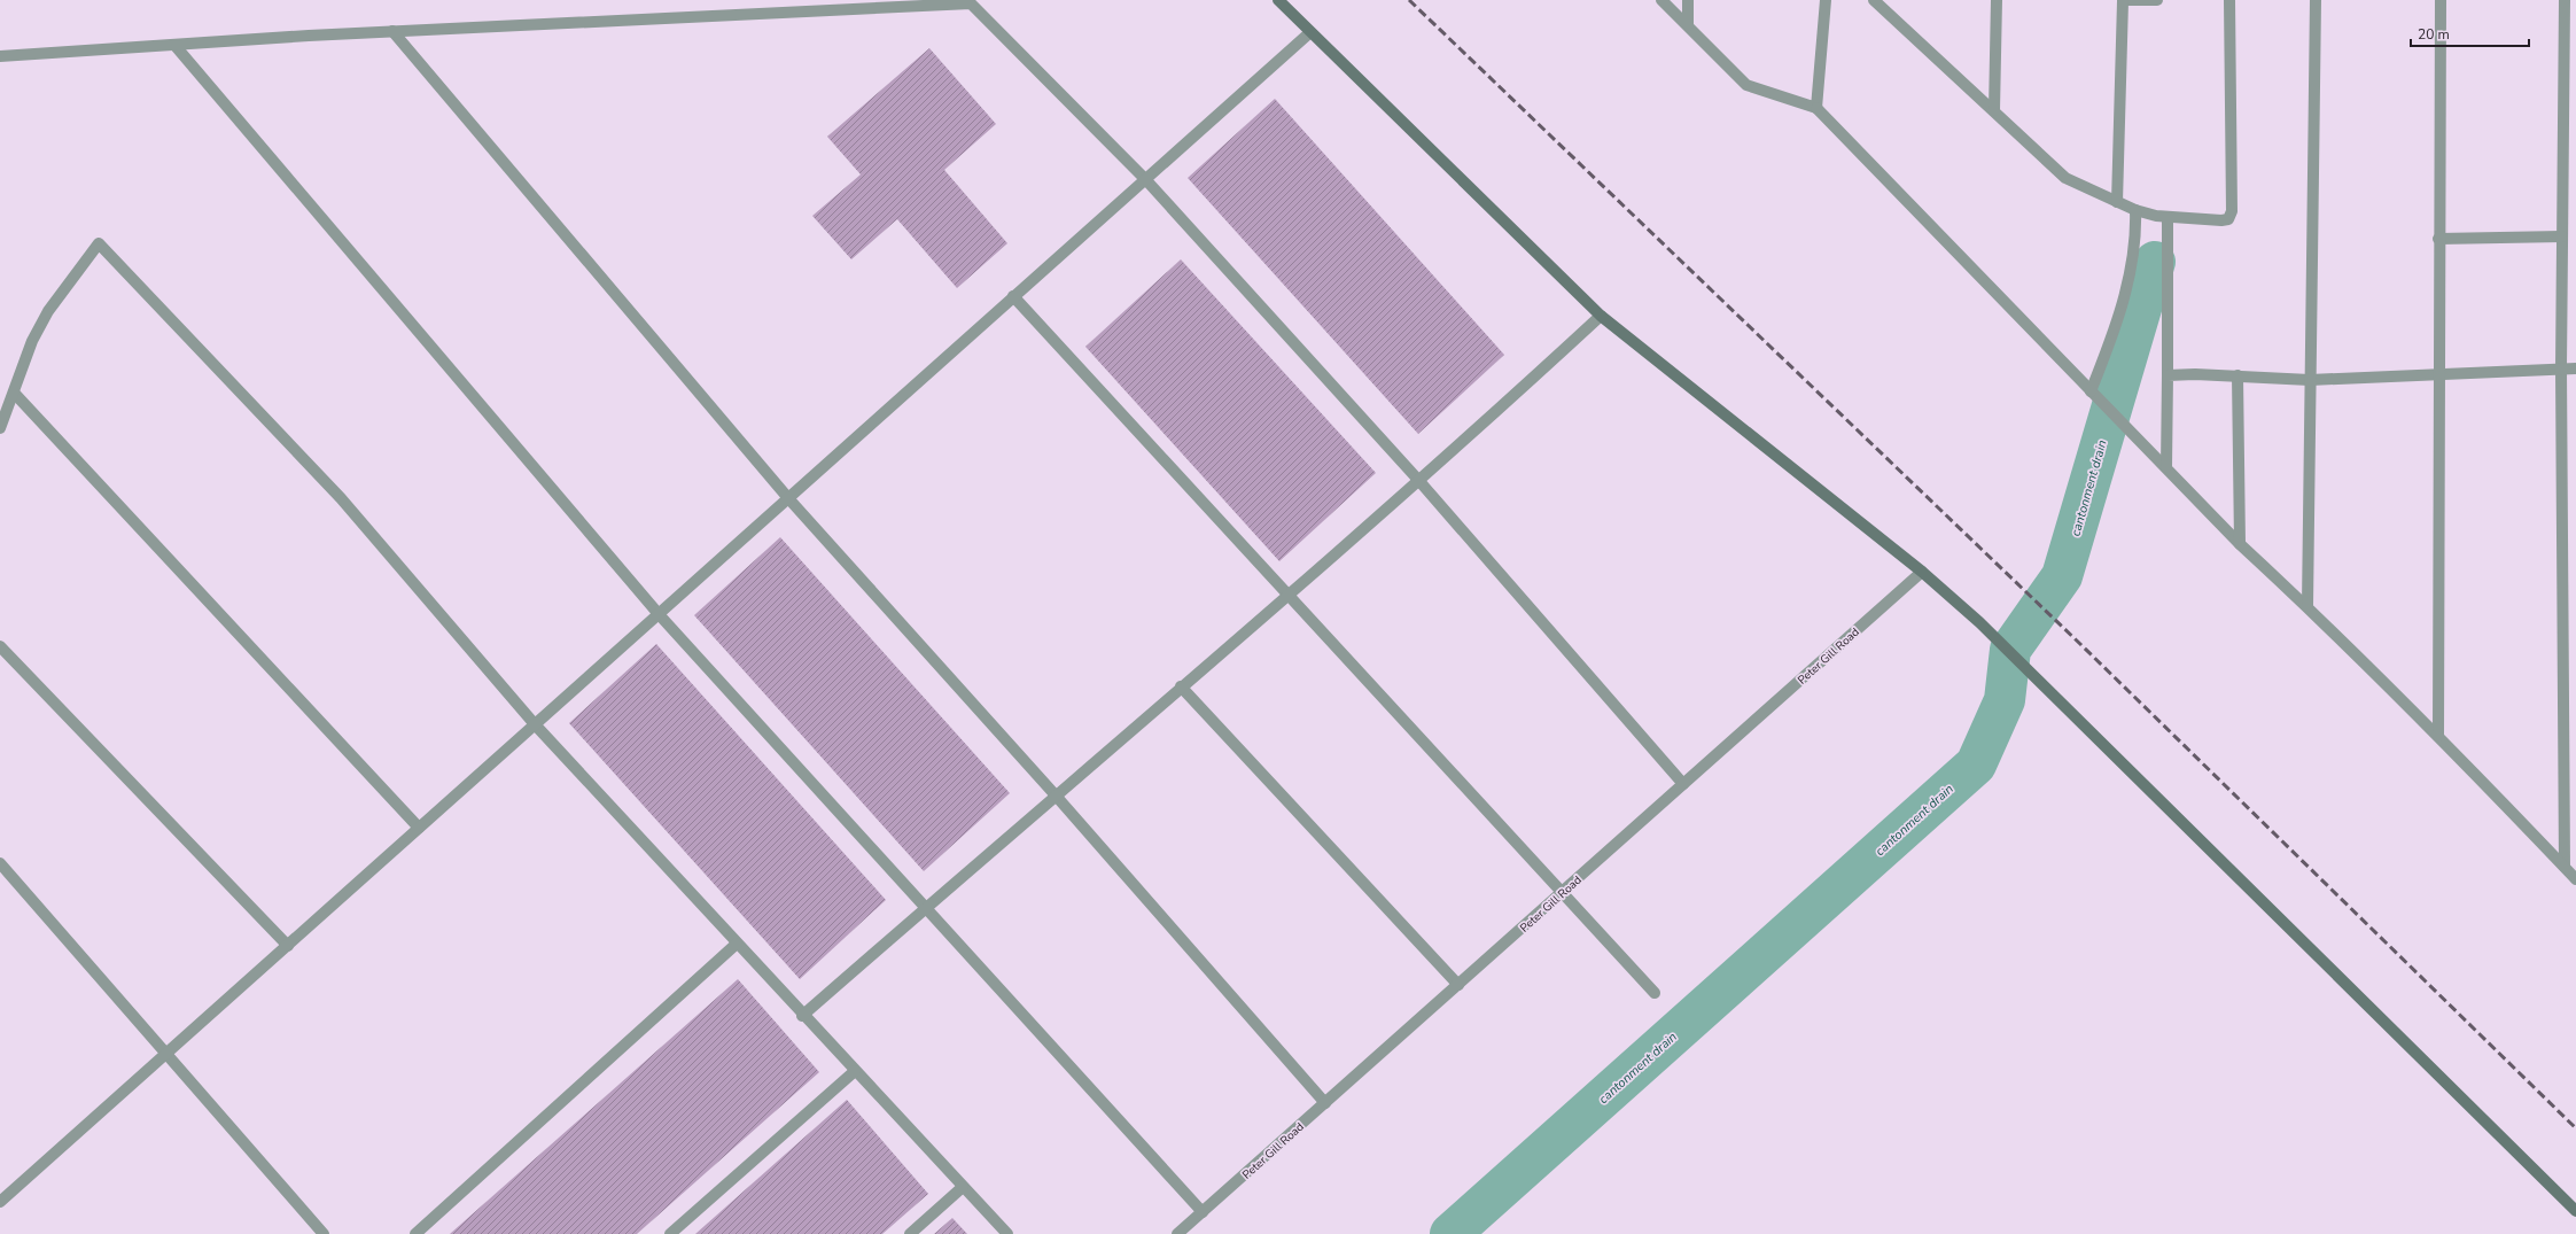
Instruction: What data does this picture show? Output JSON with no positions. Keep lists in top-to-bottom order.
{
  "streets": {
    "street": ["Peter Gill Road"]
  },
  "water": ["cantonment drain"],
  "scale_bar": "20 m"
}
